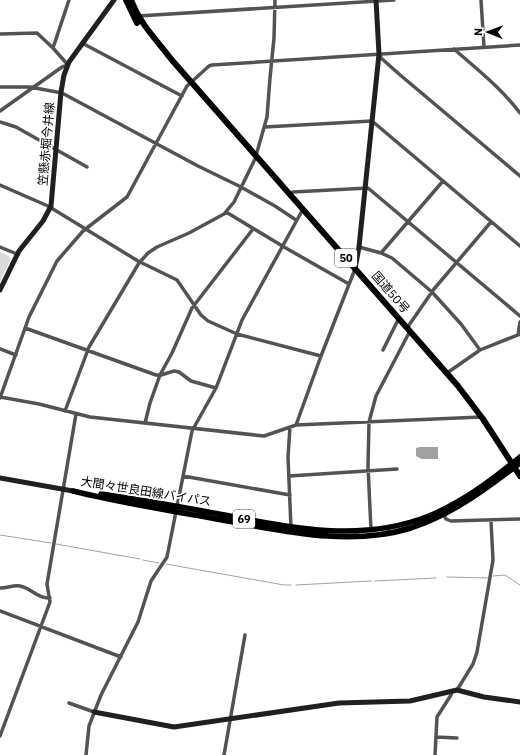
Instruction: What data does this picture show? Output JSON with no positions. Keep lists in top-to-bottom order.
{
  "streets": {
    "highway": ["50", "国道50号"],
    "main road": ["大間々世良田線バイパス", "69"],
    "street": ["笠懸赤堀今井線"]
  },
  "crossings": [
    ["50", "国道50号"],
    ["国道50号", "大間々世良田線バイパス"]
  ],
  "north": "left"
}
